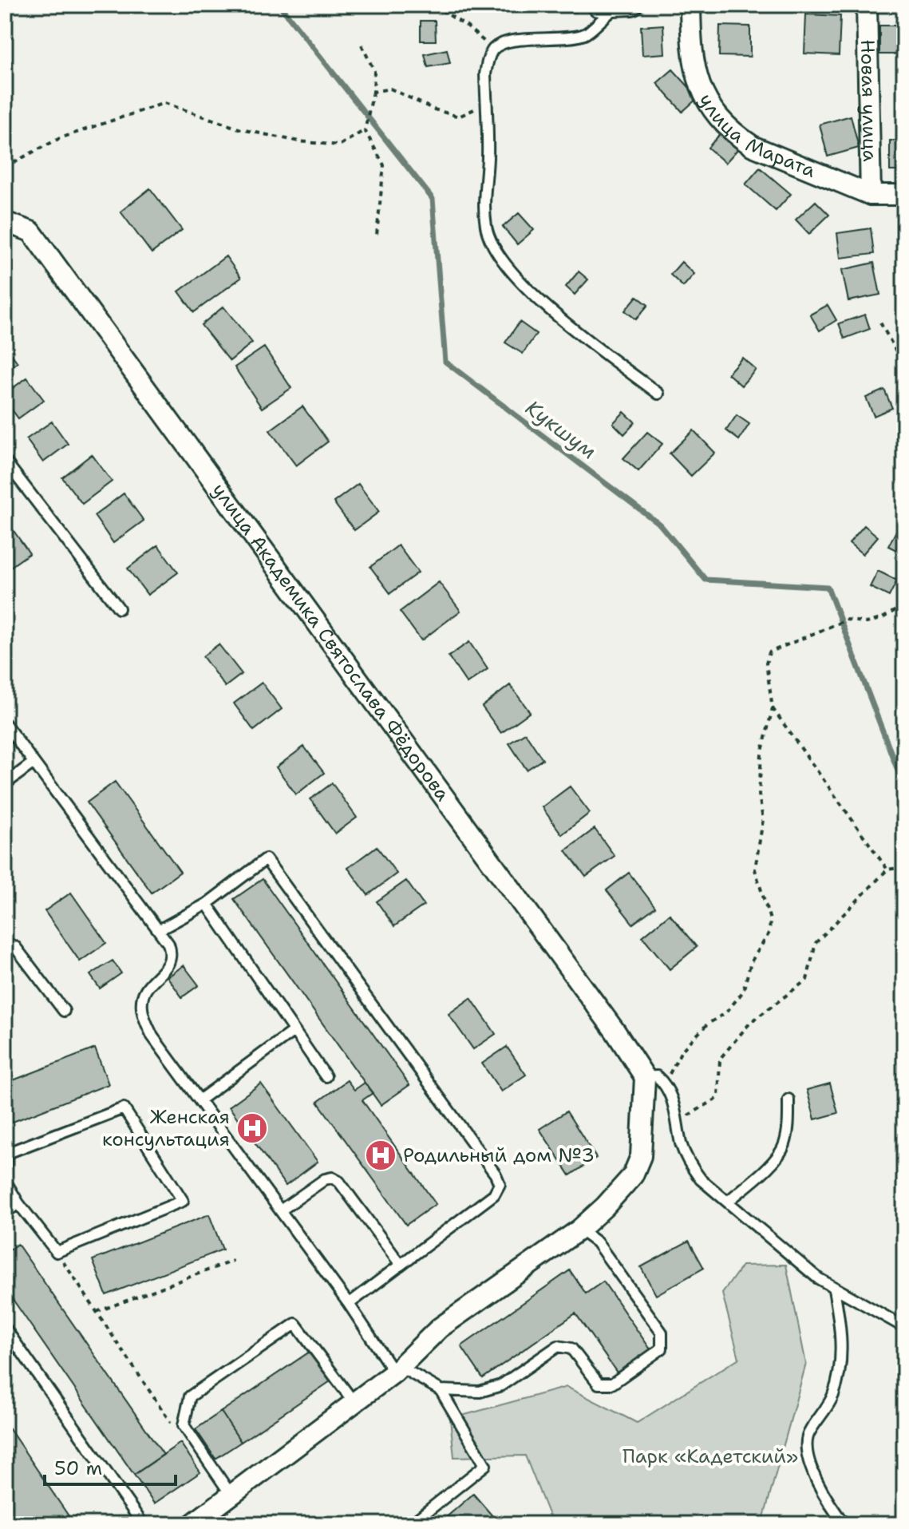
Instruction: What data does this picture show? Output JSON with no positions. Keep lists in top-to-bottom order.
{
  "streets": {
    "street": ["Новая улица", "улица Марата", "улица Академика Святослава Фёдорова"]
  },
  "crossings": [
    ["Новая улица", "улица Марата"]
  ],
  "water": ["Кукшум"],
  "parks": ["Парк «Кадетский»"],
  "places": {
    "hospital": ["Женская консультация", "Родильный дом №3"]
  },
  "scale_bar": "50 m"
}
